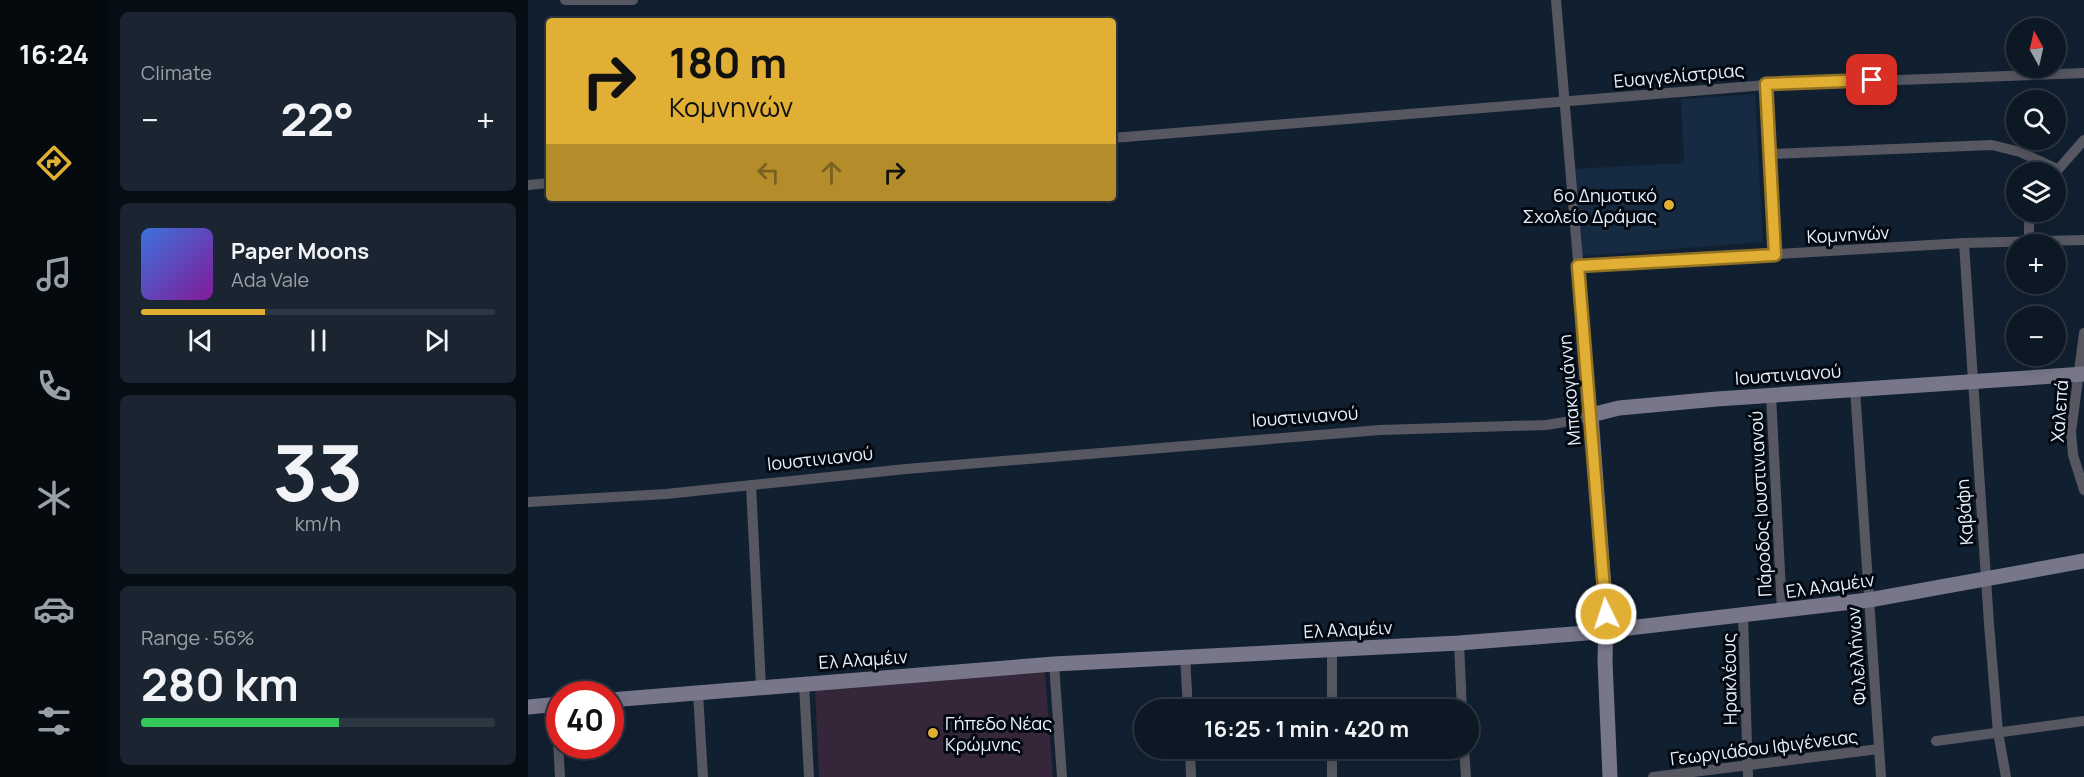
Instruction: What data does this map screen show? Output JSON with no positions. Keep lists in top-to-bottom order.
{
  "streets": {
    "street": [
      "Ευαγγελίστριας",
      "Κομνηνών",
      "Ιουστινιανού",
      "Μπακογιάννη",
      "Χαλεπά",
      "Πάροδος Ιουστινιανού",
      "Καβάφη",
      "Ελ Αλαμέιν",
      "Φιλελλήνων",
      "Ηρακλέους",
      "Γεωργιάδου Ιφιγένειας"
    ]
  },
  "crossings": [
    ["Ευαγγελίστριας", "Μπακογιάννη"],
    ["Κομνηνών", "Μπακογιάννη"],
    ["Κομνηνών", "Καβάφη"],
    ["Ιουστινιανού", "Μπακογιάννη"],
    ["Ιουστινιανού", "Χαλεπά"],
    ["Ιουστινιανού", "Πάροδος Ιουστινιανού"],
    ["Ιουστινιανού", "Καβάφη"],
    ["Ιουστινιανού", "Φιλελλήνων"],
    ["Μπακογιάννη", "Ελ Αλαμέιν"],
    ["Πάροδος Ιουστινιανού", "Ελ Αλαμέιν"],
    ["Καβάφη", "Ελ Αλαμέιν"],
    ["Ελ Αλαμέιν", "Φιλελλήνων"],
    ["Ελ Αλαμέιν", "Ηρακλέους"],
    ["Φιλελλήνων", "Γεωργιάδου Ιφιγένειας"],
    ["Ηρακλέους", "Γεωργιάδου Ιφιγένειας"]
  ],
  "places": ["6o Δημοτικό Σχολείο Δράμας", "Γήπεδο Νέας Κρώμνης"],
  "north": "top",
  "page": {
    "tabs": "16:24",
    "tile": [
      "Climate",
      ["33", "km/h"],
      ["Range · 56%", "280 km"]
    ],
    "map_buttons": ["+", "−"],
    "turn": ["180 m", "Κομνηνών"],
    "heat": ["−", "22°", "+"],
    "song": ["Paper Moons", "Ada Vale"],
    "limit": "40",
    "trip": "16:25 · 1 min · 420 m"
  }
}
